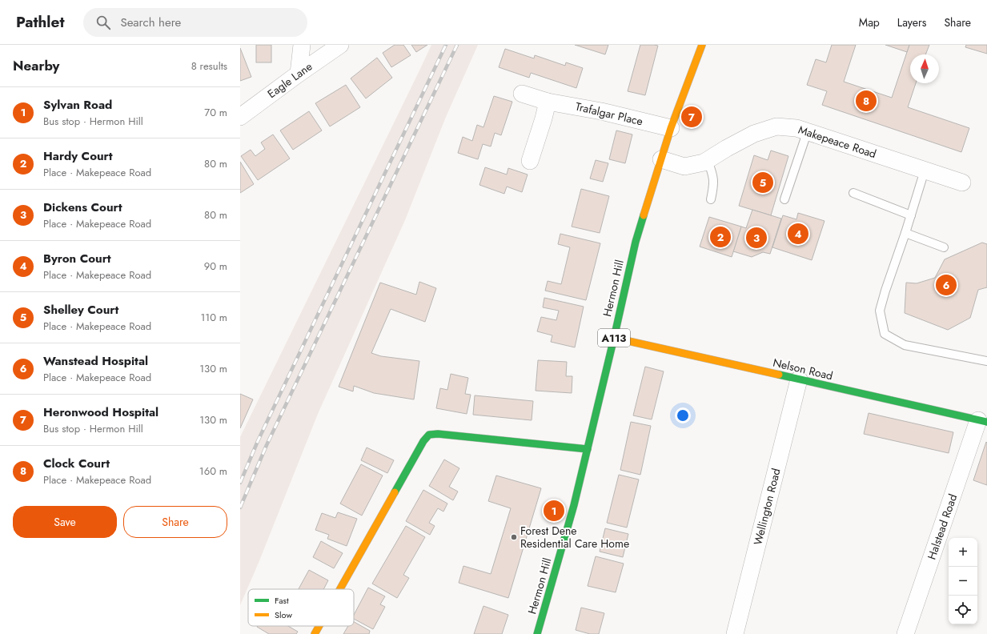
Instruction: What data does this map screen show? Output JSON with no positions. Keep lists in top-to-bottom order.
{
  "streets": {
    "street": [
      "Eagle Lane",
      "Trafalgar Place",
      "Makepeace Road",
      "Hermon Hill",
      "A113",
      "Nelson Road",
      "Wellington Road",
      "Halstead Road"
    ]
  },
  "crossings": [
    ["Trafalgar Place", "Hermon Hill"],
    ["Makepeace Road", "Hermon Hill"],
    ["Hermon Hill", "Nelson Road"],
    ["Nelson Road", "Wellington Road"],
    ["Nelson Road", "Halstead Road"]
  ],
  "places": ["Forest Dene Residential Care Home"],
  "legend": ["Fast", "Slow"],
  "north": "top",
  "page": {
    "header": "Pathlet",
    "search": "Search here",
    "nav": ["Map", "Layers", "Share"],
    "heading": ["Nearby", "8 results"],
    "list": [
      {
        "mark": "1",
        "name": "Sylvan Road",
        "note": "Bus stop · Hermon Hill",
        "value": "70 m"
      },
      {
        "mark": "2",
        "name": "Hardy Court",
        "note": "Place · Makepeace Road",
        "value": "80 m"
      },
      {
        "mark": "3",
        "name": "Dickens Court",
        "note": "Place · Makepeace Road",
        "value": "80 m"
      },
      {
        "mark": "4",
        "name": "Byron Court",
        "note": "Place · Makepeace Road",
        "value": "90 m"
      },
      {
        "mark": "5",
        "name": "Shelley Court",
        "note": "Place · Makepeace Road",
        "value": "110 m"
      },
      {
        "mark": "6",
        "name": "Wanstead Hospital",
        "note": "Place · Makepeace Road",
        "value": "130 m"
      },
      {
        "mark": "7",
        "name": "Heronwood Hospital",
        "note": "Bus stop · Hermon Hill",
        "value": "130 m"
      },
      {
        "mark": "8",
        "name": "Clock Court",
        "note": "Place · Makepeace Road",
        "value": "160 m"
      }
    ],
    "pins": [
      "8",
      "7",
      "5",
      "4",
      "2",
      "3",
      "6",
      "1"
    ],
    "buttons": ["Save", "Share"],
    "map_buttons": ["+", "−"]
  }
}
